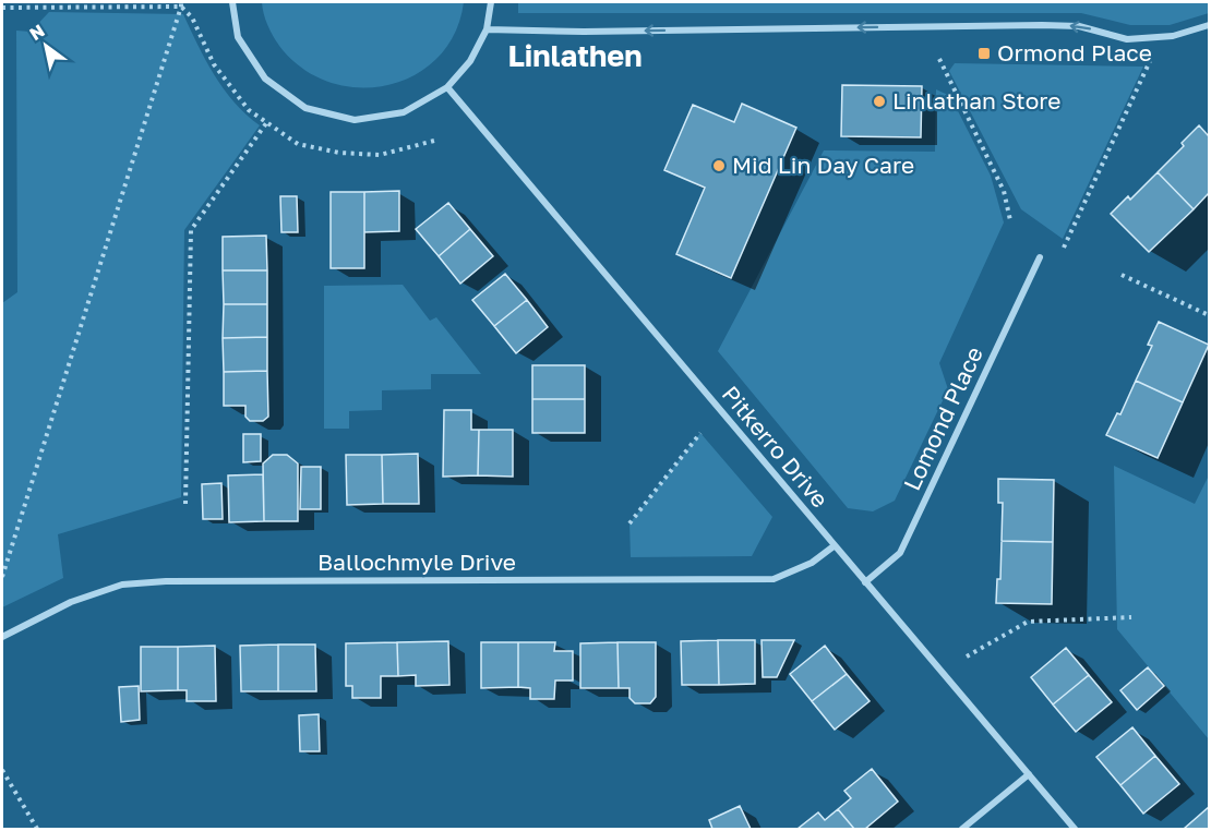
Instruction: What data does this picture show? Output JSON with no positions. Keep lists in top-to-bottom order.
{
  "streets": {
    "street": ["Lomond Place", "Pitkerro Drive", "Ballochmyle Drive"]
  },
  "crossings": [
    ["Lomond Place", "Pitkerro Drive"],
    ["Pitkerro Drive", "Ballochmyle Drive"]
  ],
  "districts": ["Linlathen"],
  "places": {
    "transit": ["Ormond Place"],
    "other": ["Linlathan Store", "Mid Lin Day Care"]
  },
  "north": "top left"
}
